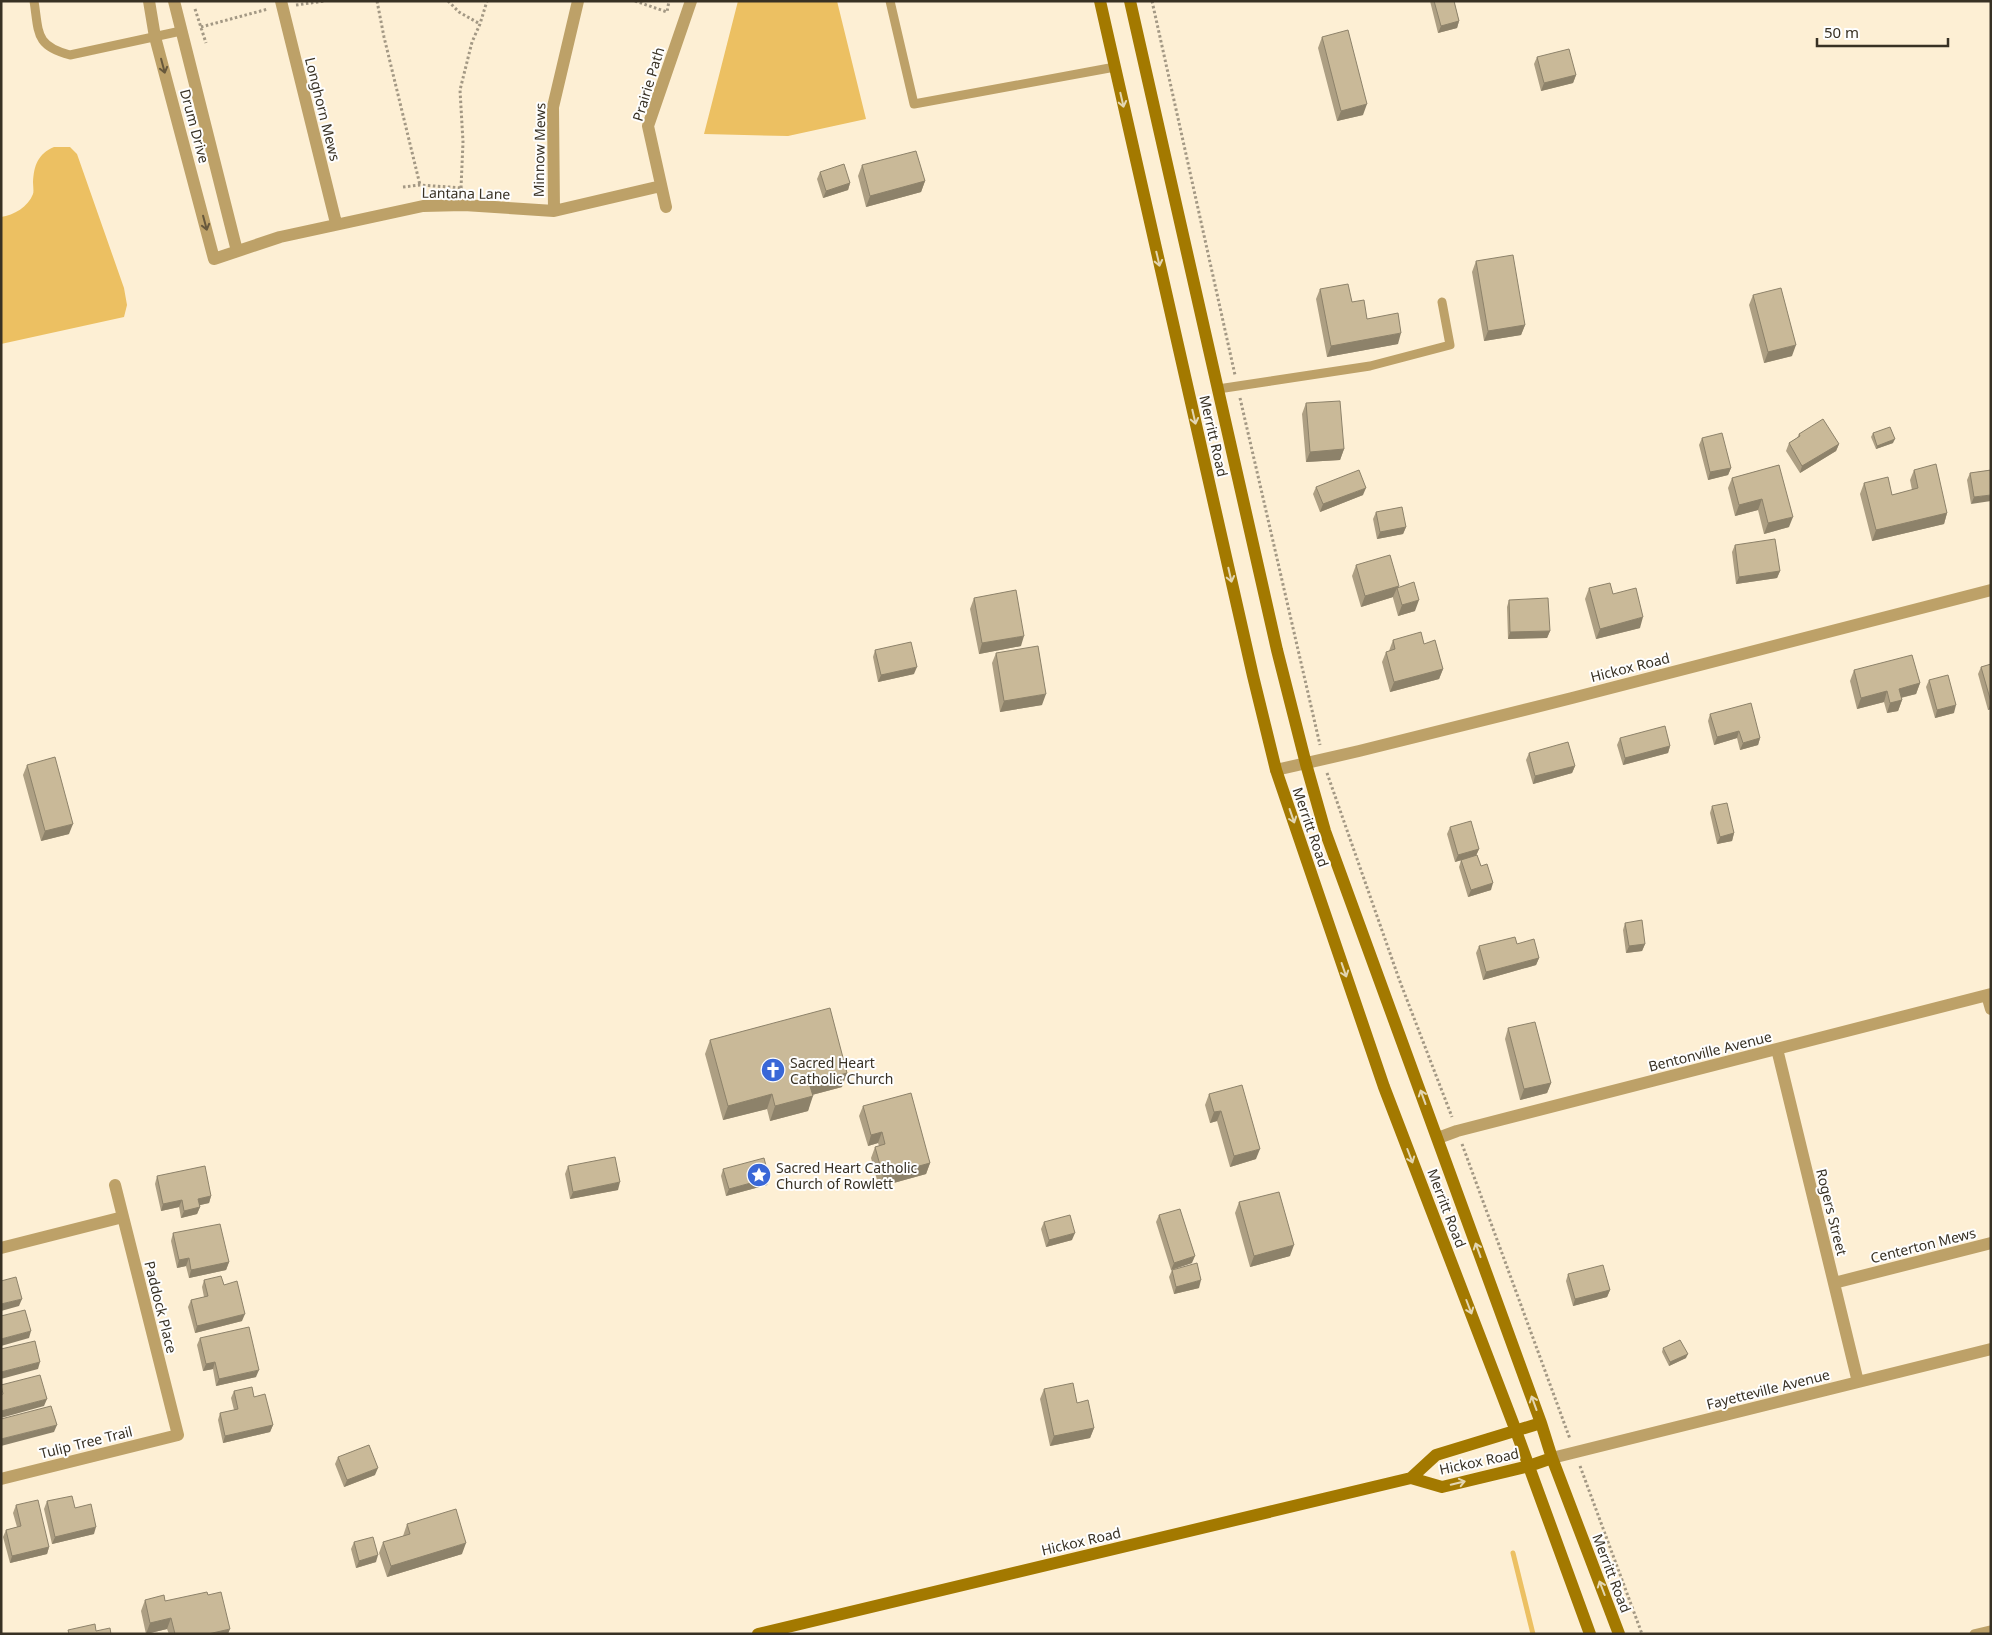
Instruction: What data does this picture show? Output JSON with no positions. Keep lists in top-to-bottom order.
{
  "streets": {
    "street": [
      "Prairie Path",
      "Longhorn Mews",
      "Drum Drive",
      "Minnow Mews",
      "Lantana Lane",
      "Merritt Road",
      "Hickox Road",
      "Bentonville Avenue",
      "Rogers Street",
      "Centerton Mews",
      "Paddock Place",
      "Fayetteville Avenue",
      "Tulip Tree Trail"
    ]
  },
  "crossings": [
    ["Prairie Path", "Lantana Lane"],
    ["Longhorn Mews", "Lantana Lane"],
    ["Drum Drive", "Lantana Lane"],
    ["Minnow Mews", "Lantana Lane"],
    ["Merritt Road", "Hickox Road"],
    ["Merritt Road", "Bentonville Avenue"],
    ["Merritt Road", "Fayetteville Avenue"],
    ["Hickox Road", "Fayetteville Avenue"],
    ["Bentonville Avenue", "Rogers Street"],
    ["Rogers Street", "Centerton Mews"],
    ["Rogers Street", "Fayetteville Avenue"],
    ["Paddock Place", "Tulip Tree Trail"]
  ],
  "places": {
    "church": ["Sacred Heart Catholic Church"],
    "place": ["Sacred Heart Catholic Church of Rowlett"]
  },
  "scale_bar": "50 m"
}
